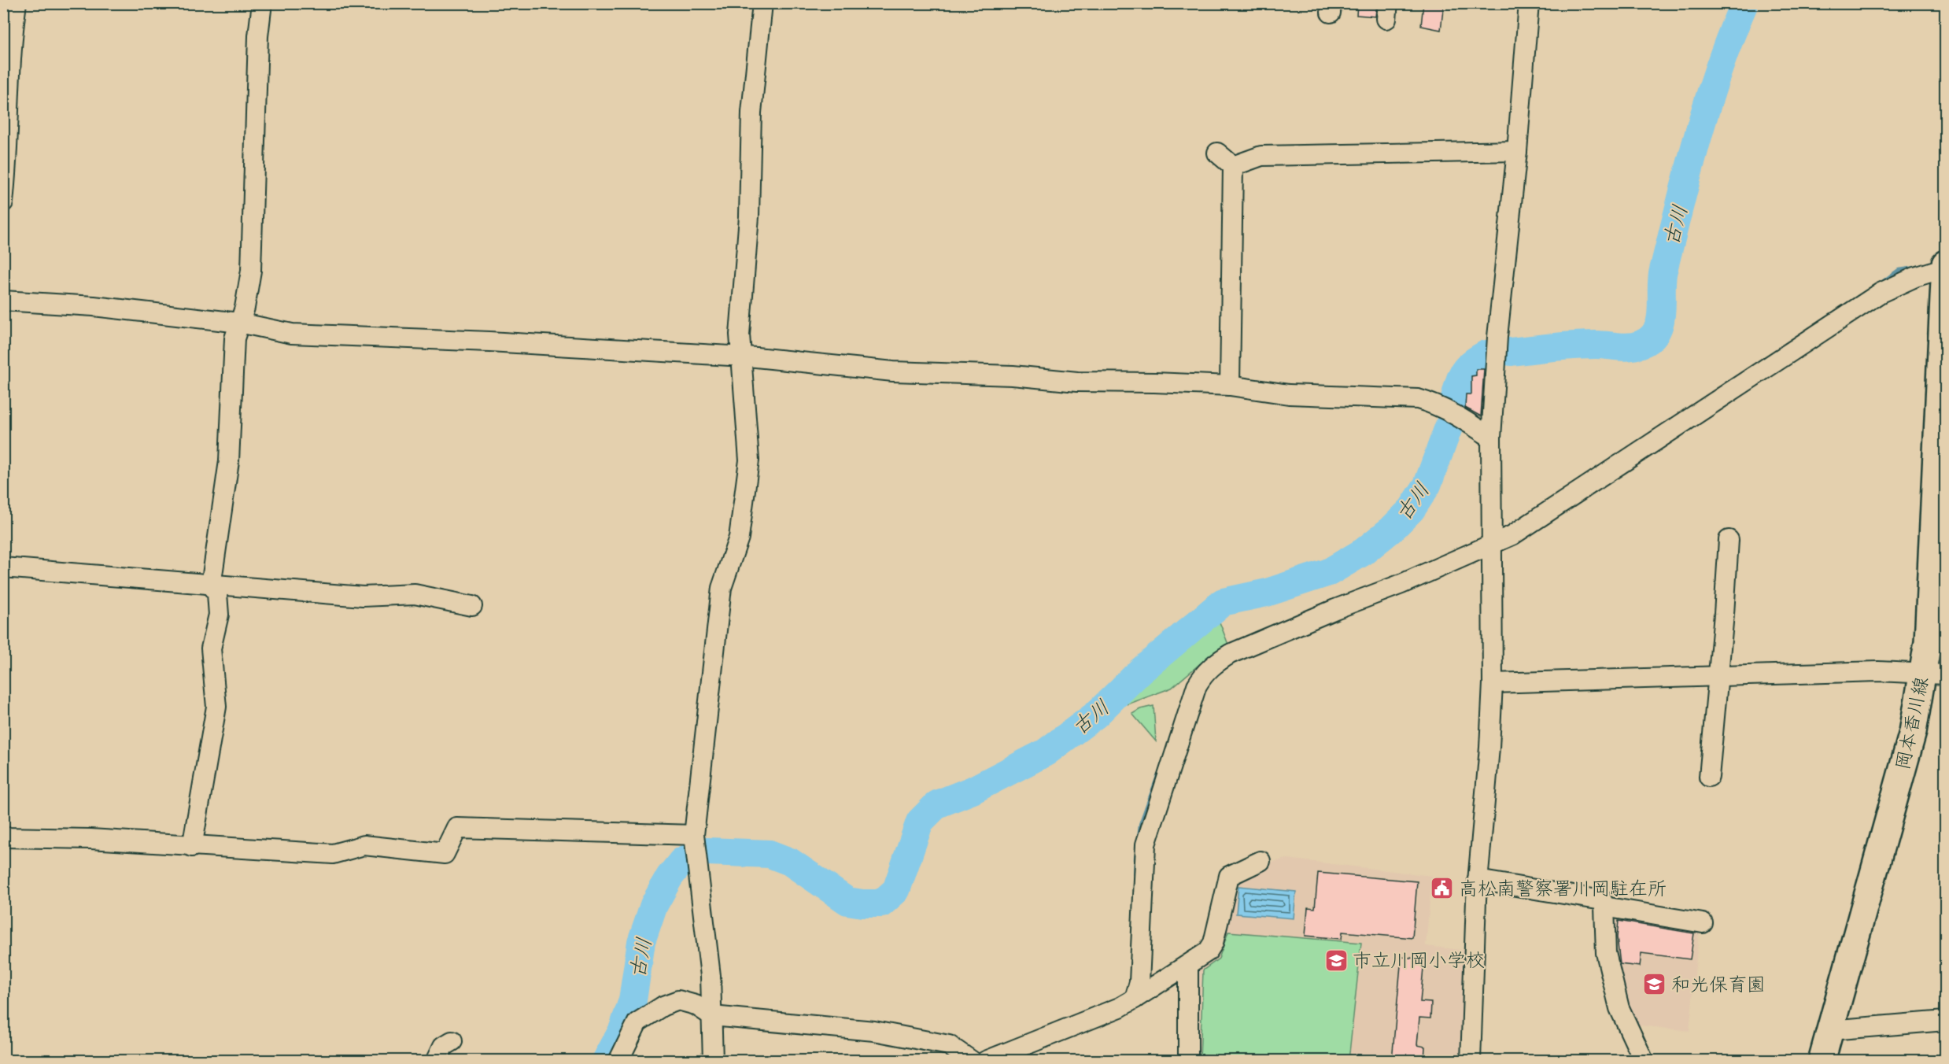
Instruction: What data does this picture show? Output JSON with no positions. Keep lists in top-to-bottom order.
{
  "streets": {
    "main road": ["岡本香川線"]
  },
  "water": ["古川"],
  "places": {
    "public building": ["高松南警察署川岡駐在所"],
    "school or university": ["市立川岡小学校", "和光保育園"]
  }
}
